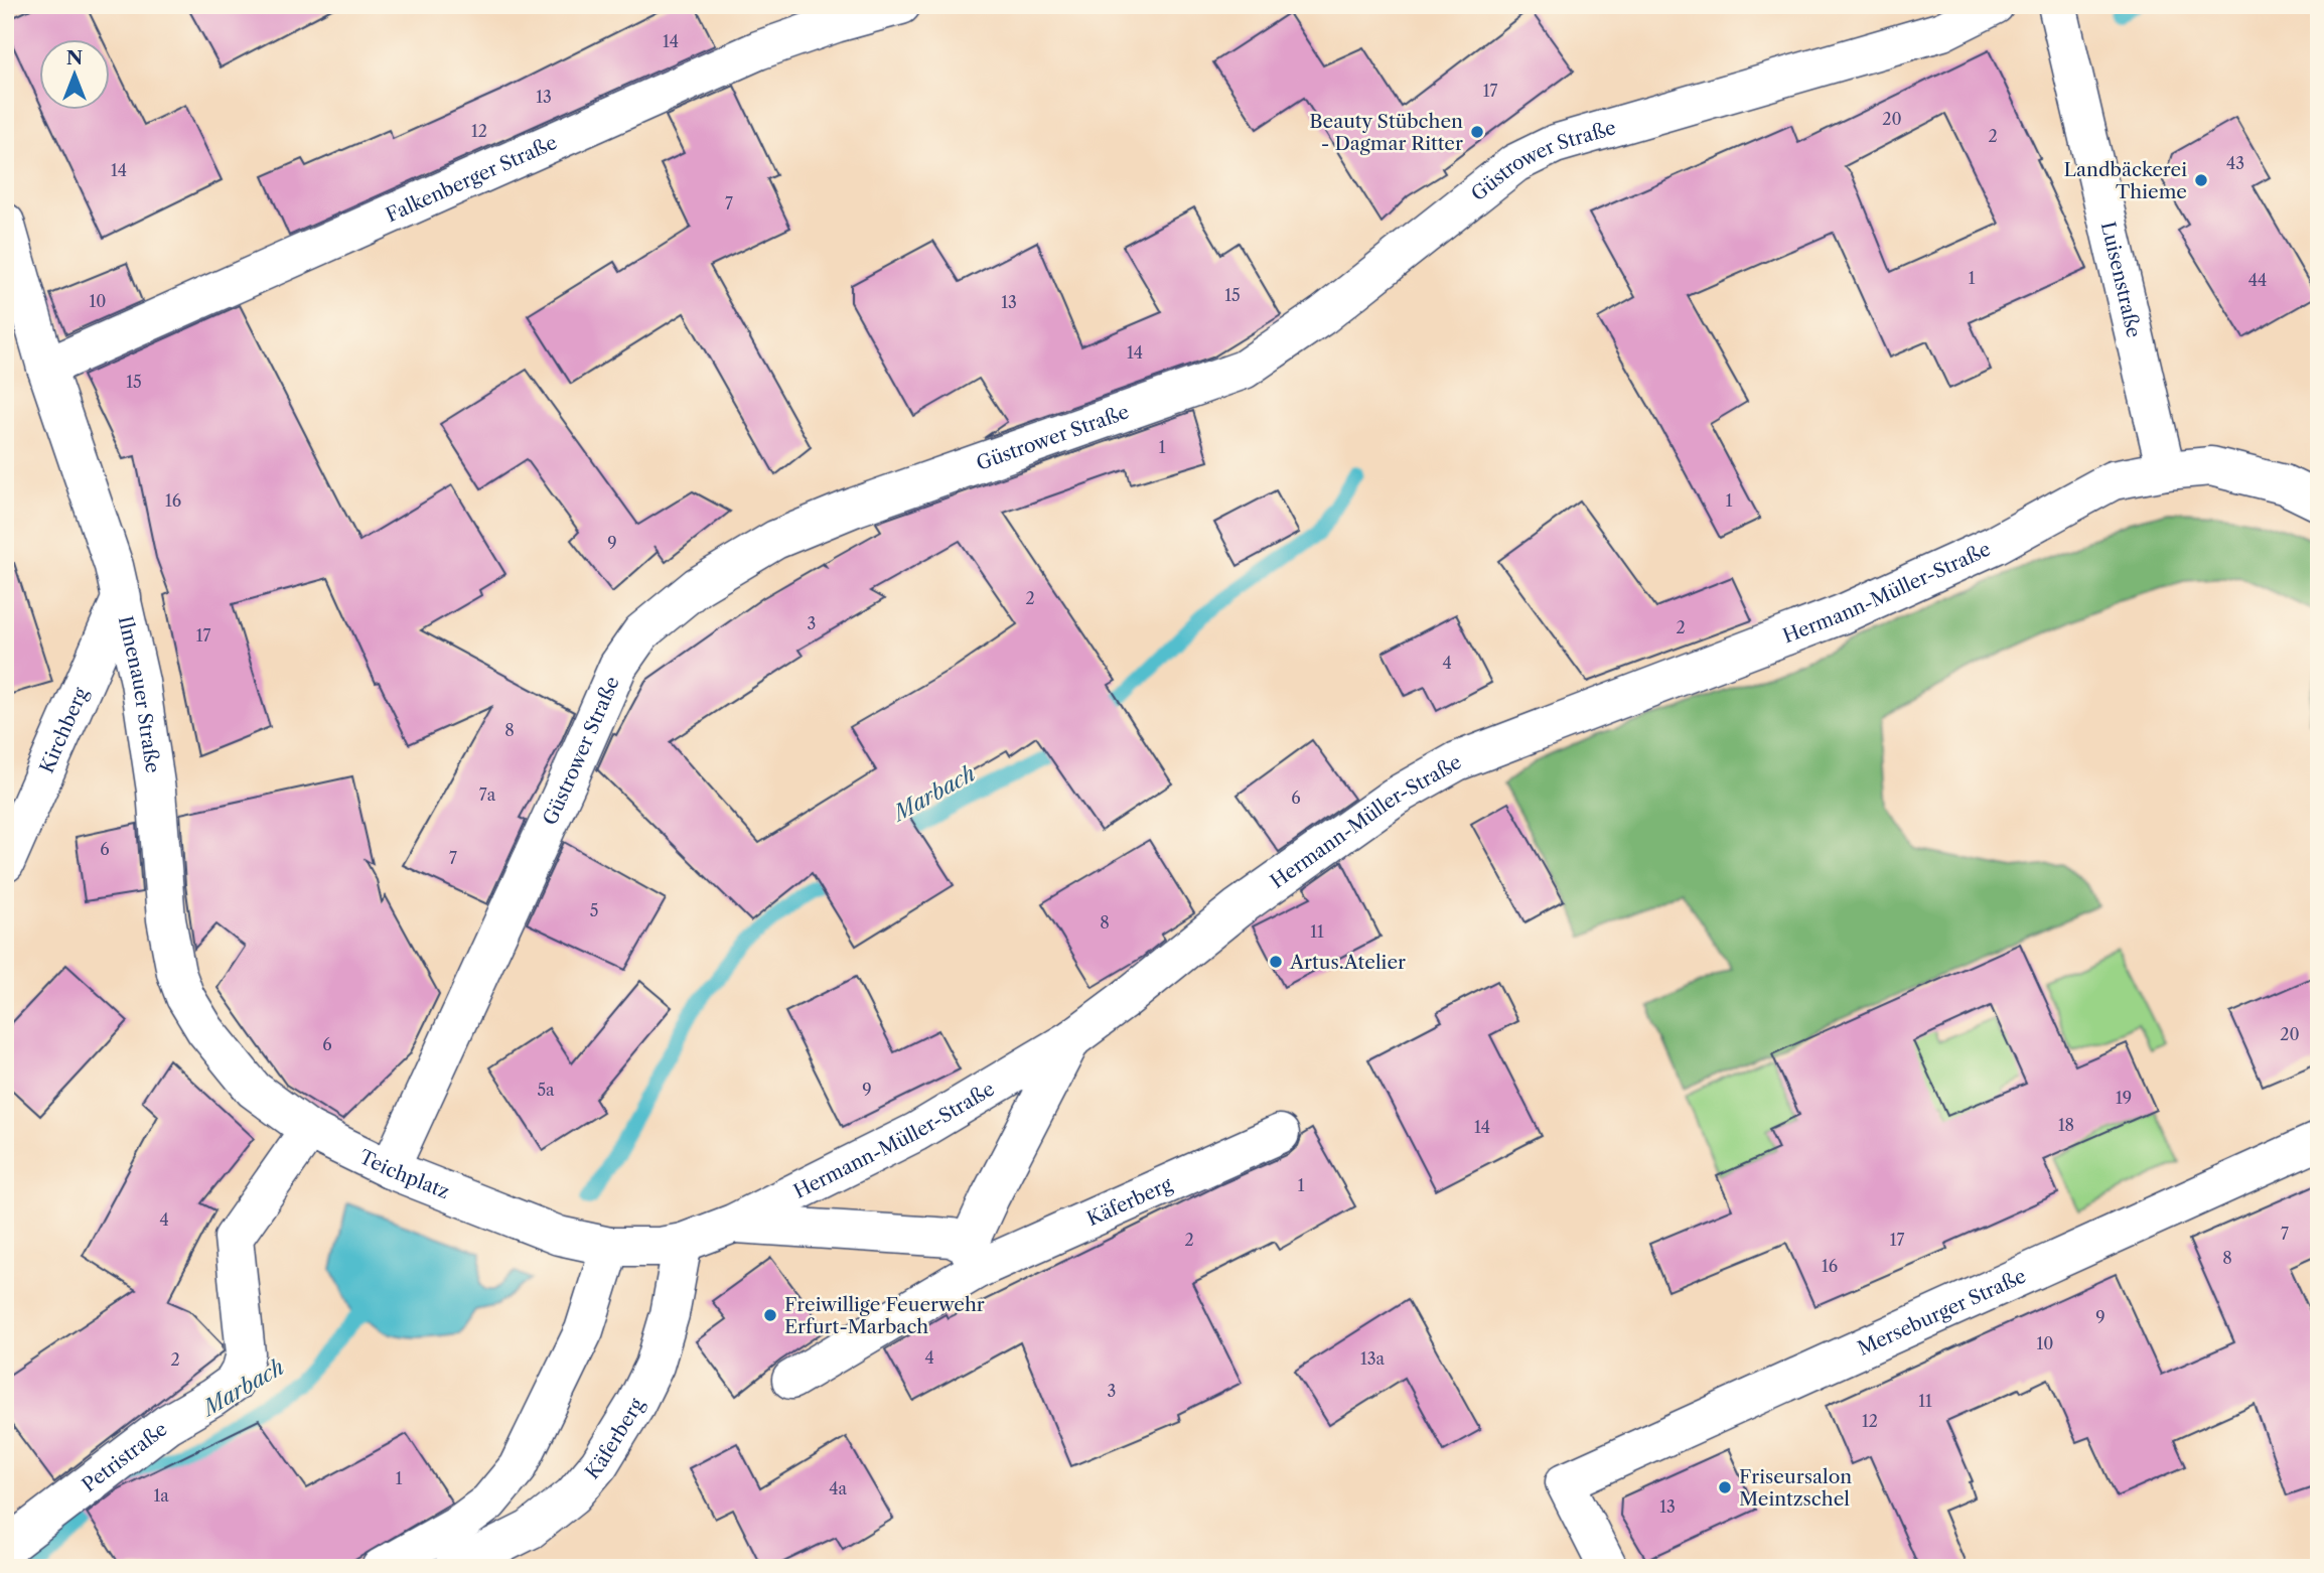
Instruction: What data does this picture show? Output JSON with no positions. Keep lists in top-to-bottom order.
{
  "streets": {
    "street": [
      "Güstrower Straße",
      "Falkenberger Straße",
      "Luisenstraße",
      "Hermann-Müller-Straße",
      "Ilmenauer Straße",
      "Kirchberg",
      "Teichplatz",
      "Käferberg",
      "Merseburger Straße",
      "Petristraße"
    ]
  },
  "crossings": [
    ["Güstrower Straße", "Teichplatz"],
    ["Falkenberger Straße", "Ilmenauer Straße"],
    ["Luisenstraße", "Hermann-Müller-Straße"],
    ["Hermann-Müller-Straße", "Teichplatz"],
    ["Hermann-Müller-Straße", "Käferberg"],
    ["Ilmenauer Straße", "Kirchberg"],
    ["Ilmenauer Straße", "Teichplatz"],
    ["Ilmenauer Straße", "Petristraße"],
    ["Teichplatz", "Petristraße"]
  ],
  "water": ["Marbach"],
  "places": [
    "Beauty Stübchen - Dagmar Ritter",
    "Landbäckerei Thieme",
    "Artus.Atelier",
    "Freiwillige Feuerwehr Erfurt-Marbach",
    "Friseursalon Meintzschel"
  ],
  "house_numbers": [
    "14",
    "17",
    "13",
    "20",
    "12",
    "2",
    "43",
    "14",
    "7",
    "1",
    "44",
    "15",
    "10",
    "13",
    "14",
    "15",
    "1",
    "16",
    "1",
    "9",
    "2",
    "3",
    "2",
    "17",
    "4",
    "8",
    "7a",
    "6",
    "6",
    "7",
    "5",
    "8",
    "11",
    "20",
    "6",
    "5a",
    "9",
    "19",
    "18",
    "14",
    "1",
    "4",
    "7",
    "2",
    "17",
    "8",
    "16",
    "9",
    "10",
    "4",
    "13a",
    "2",
    "3",
    "11",
    "12",
    "1",
    "4a",
    "1a",
    "13"
  ],
  "north": "top"
}
